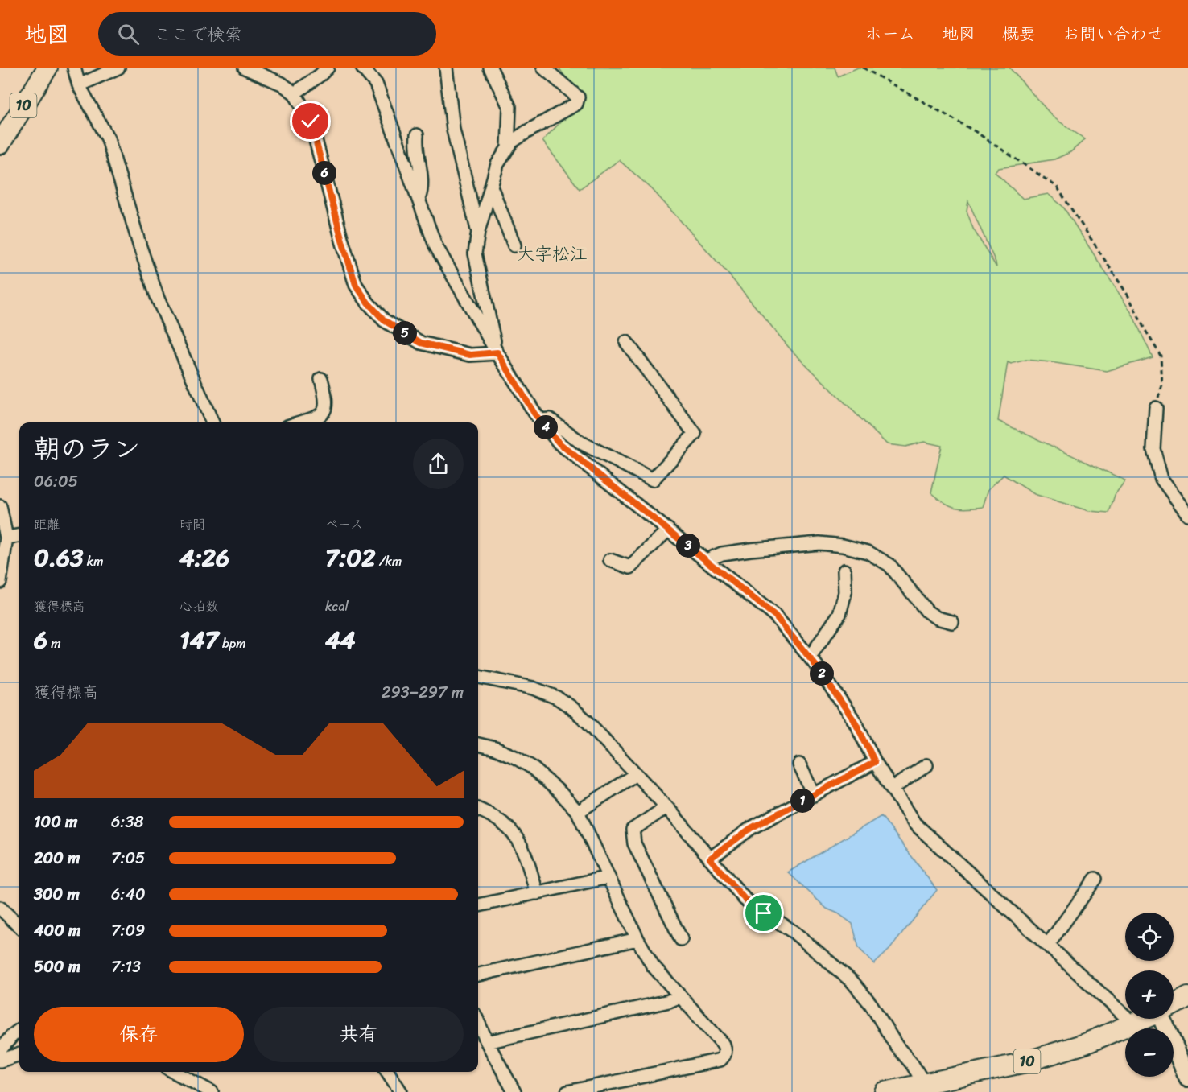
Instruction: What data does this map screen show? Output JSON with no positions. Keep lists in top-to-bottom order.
{
  "streets": {
    "highway": ["10"]
  },
  "districts": ["大字松江"],
  "page": {
    "header": "地図",
    "search": "ここで検索",
    "nav": [
      "ホーム",
      "地図",
      "概要",
      "お問い合わせ"
    ],
    "pins": [
      "6",
      "5",
      "4",
      "3",
      "2",
      "1"
    ],
    "heading": ["朝のラン", "06:05"],
    "stats": [
      ["距離", "0.63 km"],
      ["時間", "4:26"],
      ["ペース", "7:02 /km"],
      ["獲得標高", "6 m"],
      ["心拍数", "147 bpm"],
      ["kcal", "44"]
    ],
    "chart": ["獲得標高", "293–297 m"],
    "list": [
      {
        "name": "100 m",
        "note": "6:38"
      },
      {
        "name": "200 m",
        "note": "7:05"
      },
      {
        "name": "300 m",
        "note": "6:40"
      },
      {
        "name": "400 m",
        "note": "7:09"
      },
      {
        "name": "500 m",
        "note": "7:13"
      }
    ],
    "map_buttons": ["+", "−"],
    "buttons": ["保存", "共有"]
  }
}
